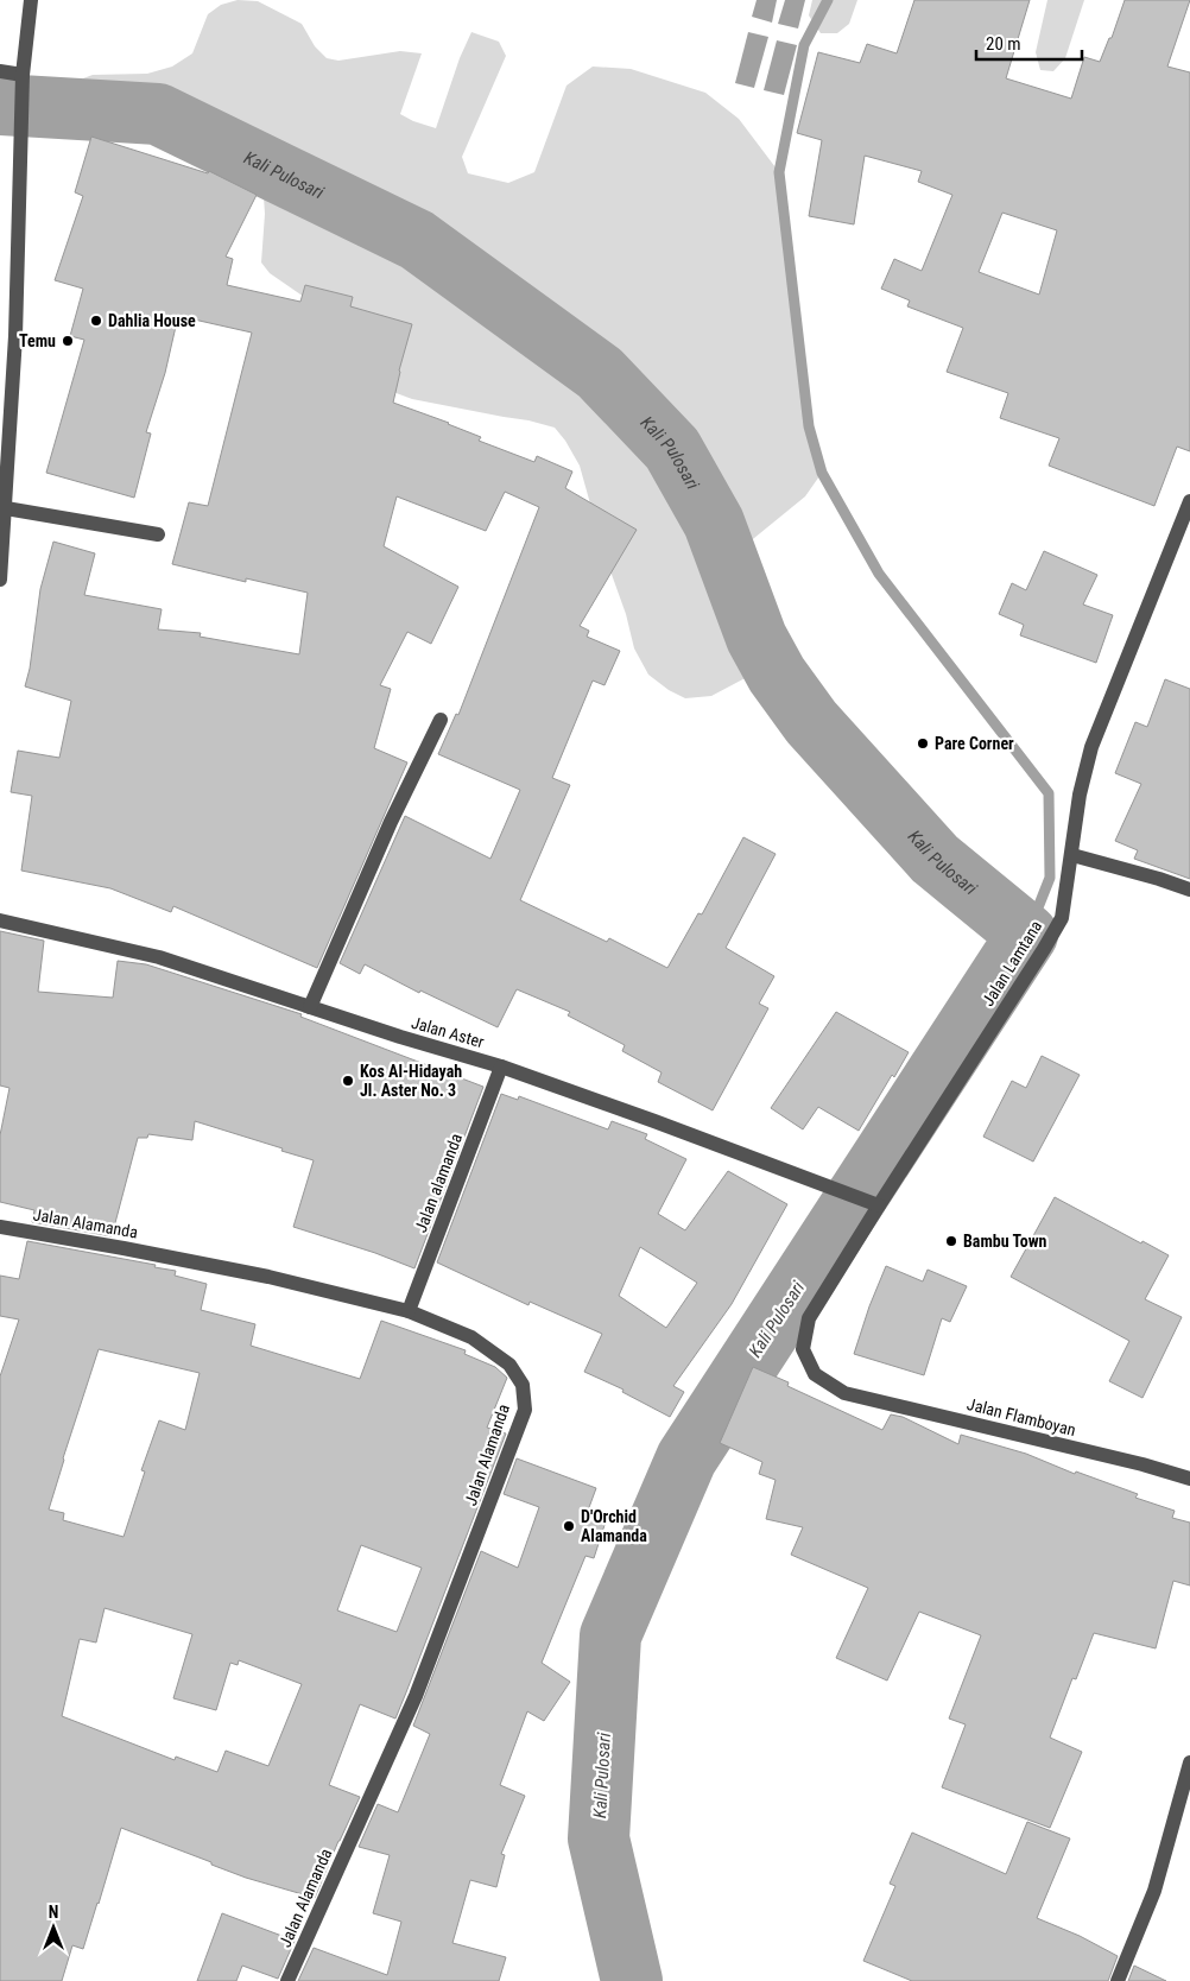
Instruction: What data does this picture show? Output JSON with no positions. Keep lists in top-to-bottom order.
{
  "streets": {
    "street": [
      "Jalan Lamtana",
      "Jalan Aster",
      "Jalan alamanda",
      "Jalan Alamanda",
      "Jalan Flamboyan"
    ]
  },
  "crossings": [
    ["Jalan Lamtana", "Jalan Aster"],
    ["Jalan Lamtana", "Jalan Flamboyan"],
    ["Jalan Aster", "Jalan alamanda"],
    ["Jalan alamanda", "Jalan Alamanda"]
  ],
  "water": ["Kali Pulosari"],
  "places": [
    "Dahlia House",
    "Temu",
    "Pare Corner",
    "Kos Al-Hidayah Jl. Aster No. 3",
    "Bambu Town",
    "D'Orchid Alamanda"
  ],
  "scale_bar": "20 m",
  "north": "top"
}
